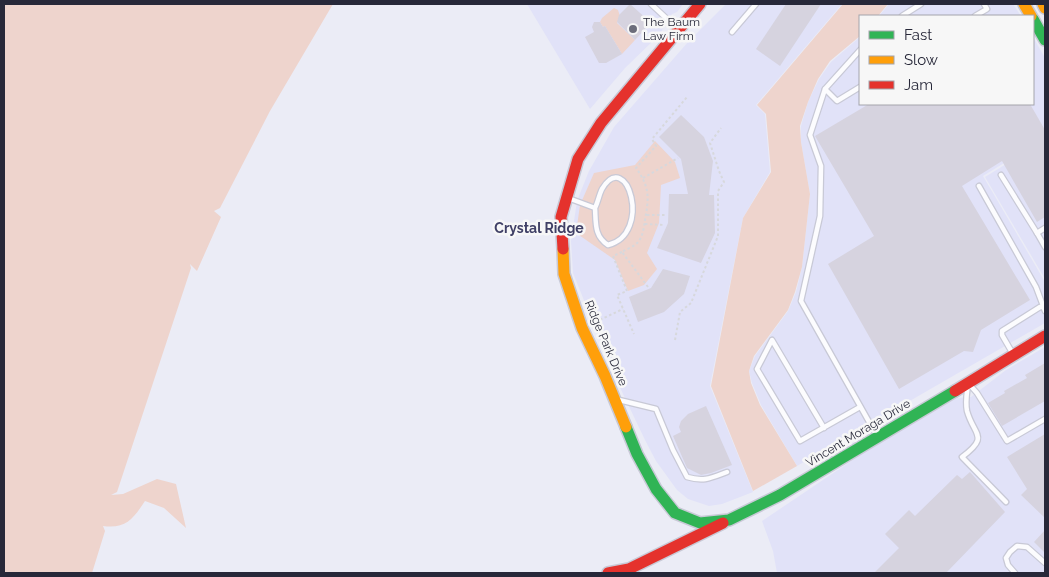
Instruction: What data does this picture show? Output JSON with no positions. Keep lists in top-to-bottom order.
{
  "streets": {
    "street": ["Ridge Park Drive", "Vincent Moraga Drive"]
  },
  "crossings": [
    ["Ridge Park Drive", "Vincent Moraga Drive"]
  ],
  "districts": ["Crystal Ridge"],
  "places": ["The Baum Law Firm"],
  "legend": ["Fast", "Slow", "Jam"]
}
